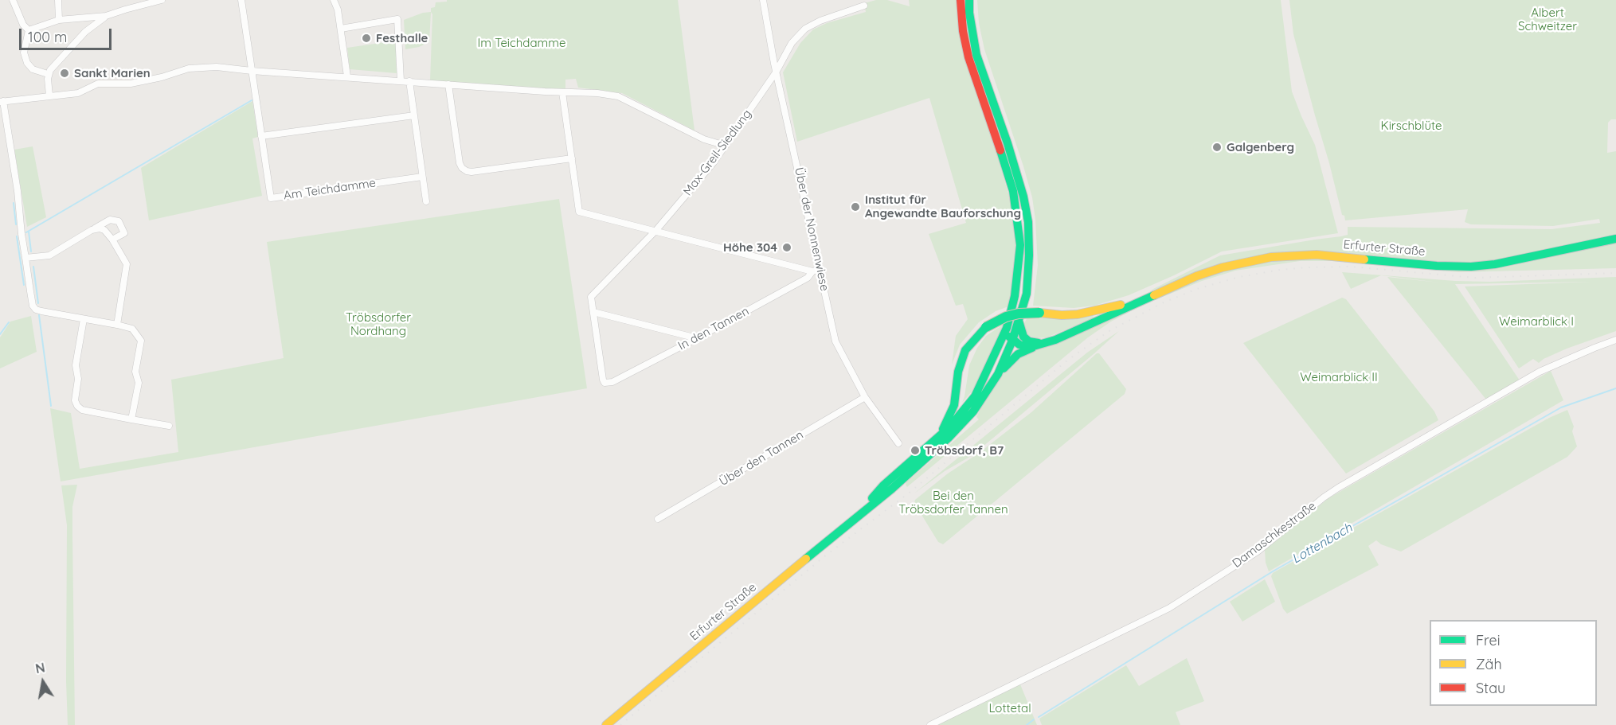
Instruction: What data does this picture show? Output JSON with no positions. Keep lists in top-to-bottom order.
{
  "streets": {
    "main road": ["Erfurter Straße"],
    "street": [
      "Max-Greil-Siedlung",
      "Am Teichdamme",
      "Über der Nonnenwiese",
      "In den Tannen",
      "Über den Tannen",
      "Damaschkestraße"
    ]
  },
  "crossings": [
    ["Max-Greil-Siedlung", "Über der Nonnenwiese"],
    ["Max-Greil-Siedlung", "In den Tannen"],
    ["Über der Nonnenwiese", "In den Tannen"],
    ["Über der Nonnenwiese", "Über den Tannen"]
  ],
  "water": ["Lottenbach"],
  "parks": [
    "Albert Schweitzer",
    "Im Teichdamme",
    "Kirschblüte",
    "Tröbsdorfer Nordhang",
    "Weimarblick I",
    "Weimarblick II",
    "Bei den Tröbsdorfer Tannen",
    "Lottetal"
  ],
  "places": [
    "Festhalle",
    "Sankt Marien",
    "Galgenberg",
    "Institut für Angewandte Bauforschung",
    "Höhe 304",
    "Tröbsdorf, B7"
  ],
  "legend": ["Frei", "Zäh", "Stau"],
  "scale_bar": "100 m",
  "north": "top"
}
